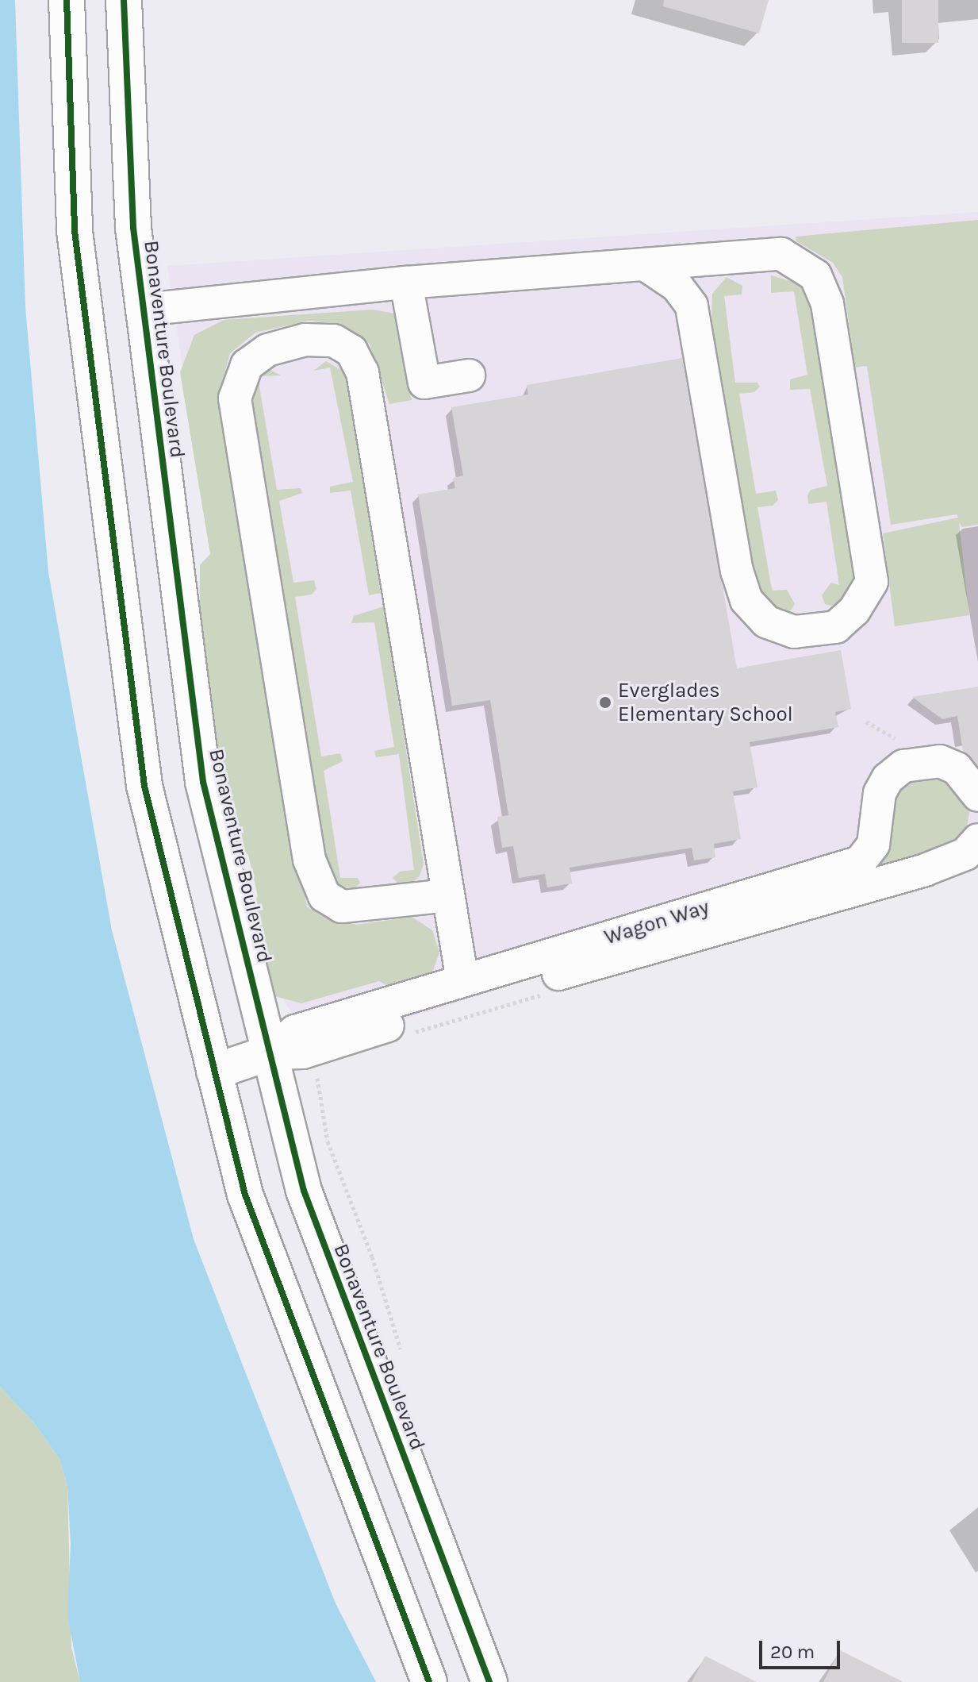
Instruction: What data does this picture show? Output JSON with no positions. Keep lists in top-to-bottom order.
{
  "streets": {
    "main road": ["Bonaventure Boulevard", "Wagon Way"]
  },
  "crossings": [
    ["Bonaventure Boulevard", "Wagon Way"]
  ],
  "places": ["Everglades Elementary School"],
  "scale_bar": "20 m"
}
